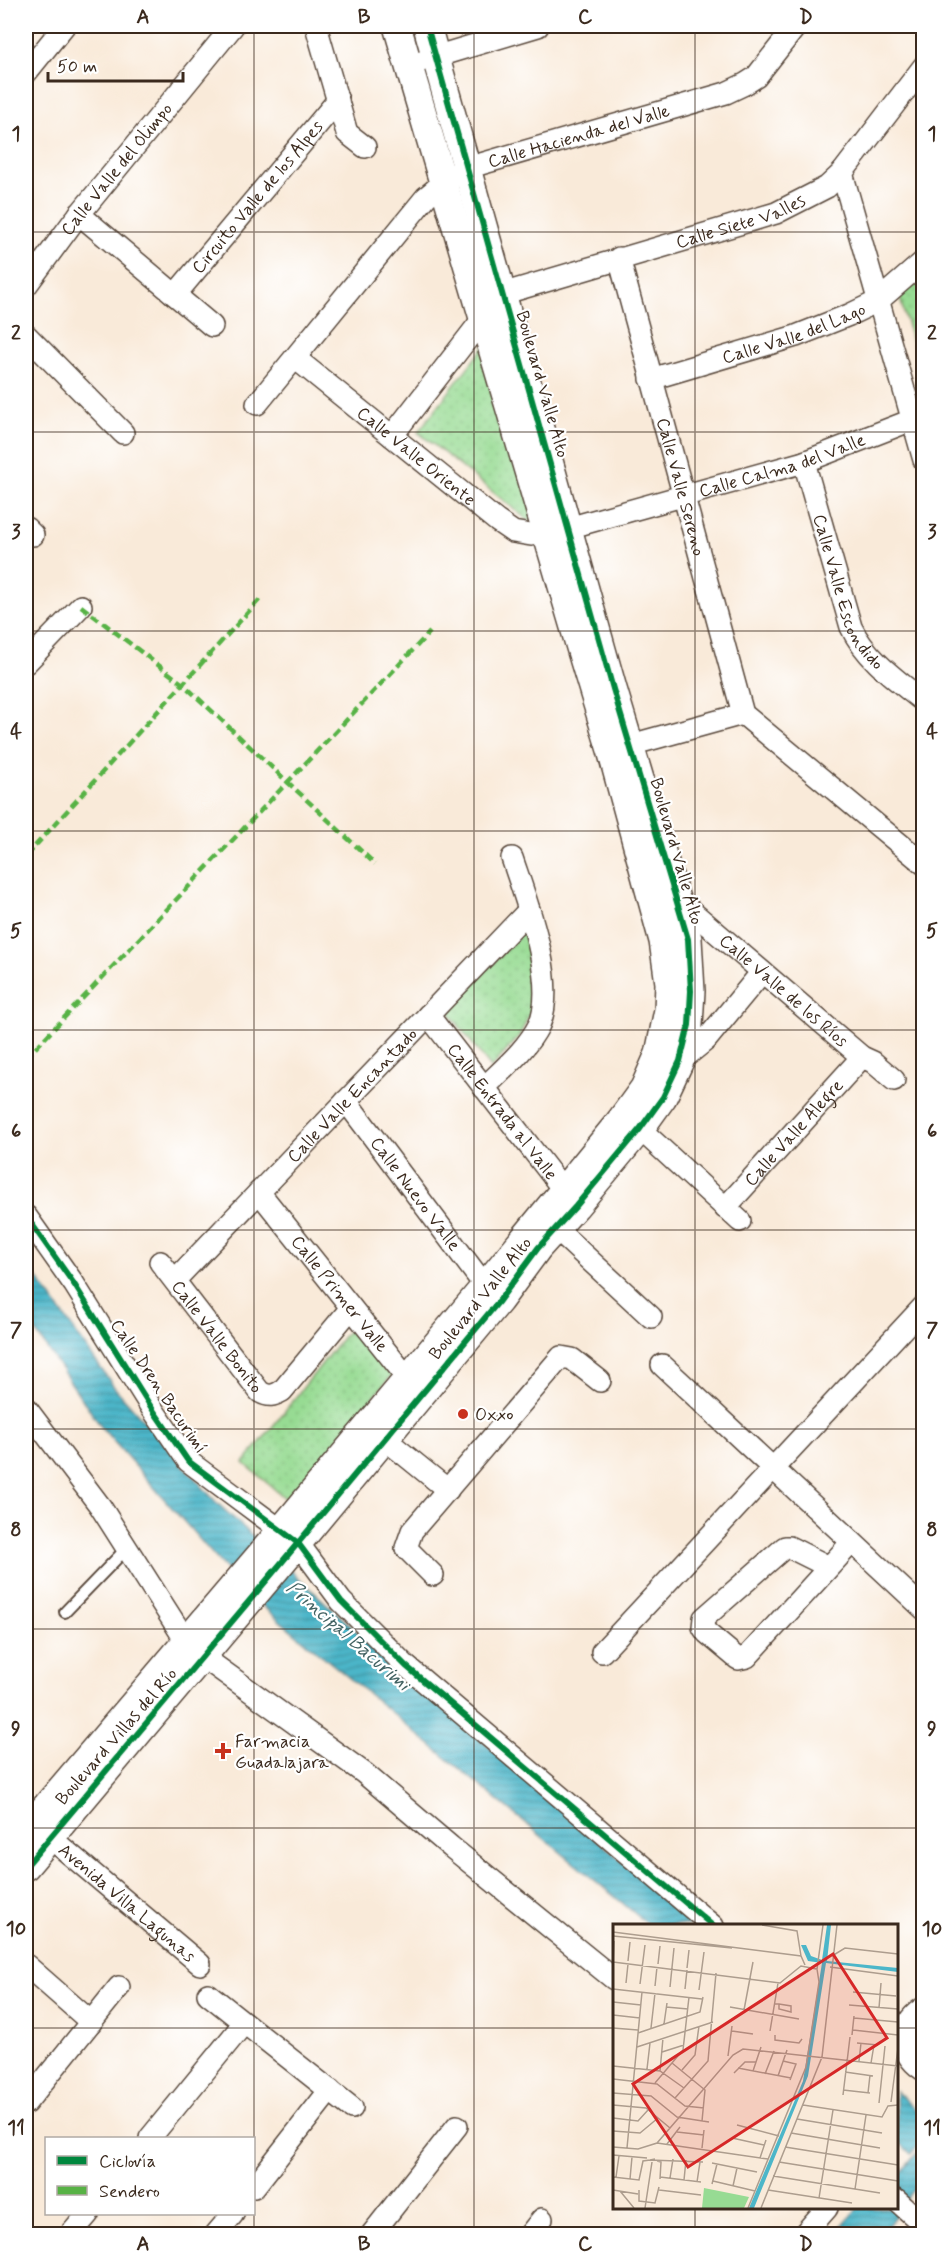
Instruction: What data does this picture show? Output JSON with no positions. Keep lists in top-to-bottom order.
{
  "streets": {
    "street": [
      "Calle Hacienda del Valle",
      "Calle Valle del Olimpo",
      "Circuito Valle de los Alpes",
      "Calle Siete Valles",
      "Calle Valle del Lago",
      "Boulevard Valle Alto",
      "Calle Valle Oriente",
      "Calle Calma del Valle",
      "Calle Valle Sereno",
      "Calle Valle Escondido",
      "Calle Valle de los Ríos",
      "Calle Valle Encantado",
      "Calle Entrada al Valle",
      "Calle Valle Alegre",
      "Calle Nuevo Valle",
      "Calle Primer Valle",
      "Calle Valle Bonito",
      "Calle Dren Bacurimí",
      "Boulevard Villas del Río",
      "Avenida Villa Lagunas"
    ]
  },
  "crossings": [
    ["Calle Hacienda del Valle", "Boulevard Valle Alto"],
    ["Calle Hacienda del Valle", "Calle Valle Oriente"],
    ["Calle Siete Valles", "Boulevard Valle Alto"],
    ["Calle Siete Valles", "Calle Valle Sereno"],
    ["Calle Valle del Lago", "Calle Valle Sereno"],
    ["Boulevard Valle Alto", "Calle Valle Oriente"],
    ["Boulevard Valle Alto", "Calle Calma del Valle"],
    ["Boulevard Valle Alto", "Calle Valle de los Ríos"],
    ["Boulevard Valle Alto", "Calle Entrada al Valle"],
    ["Boulevard Valle Alto", "Calle Valle Alegre"],
    ["Boulevard Valle Alto", "Calle Nuevo Valle"],
    ["Boulevard Valle Alto", "Calle Primer Valle"],
    ["Boulevard Valle Alto", "Calle Dren Bacurimí"],
    ["Boulevard Valle Alto", "Boulevard Villas del Río"],
    ["Calle Valle Oriente", "Calle Calma del Valle"],
    ["Calle Calma del Valle", "Calle Valle Sereno"],
    ["Calle Calma del Valle", "Calle Valle Escondido"],
    ["Calle Valle de los Ríos", "Calle Valle Alegre"],
    ["Calle Valle Encantado", "Calle Entrada al Valle"],
    ["Calle Valle Encantado", "Calle Nuevo Valle"],
    ["Calle Valle Encantado", "Calle Primer Valle"],
    ["Calle Valle Encantado", "Calle Valle Bonito"],
    ["Calle Primer Valle", "Calle Valle Bonito"],
    ["Boulevard Villas del Río", "Avenida Villa Lagunas"]
  ],
  "water": ["Principal Bacurimi"],
  "places": {
    "other": ["Oxxo"],
    "health": ["Farmacia Guadalajara"]
  },
  "legend": ["Ciclovía", "Sendero"],
  "scale_bar": "50 m",
  "grid": {
    "columns": [
      "A",
      "B",
      "C",
      "D"
    ],
    "rows": [
      "1",
      "2",
      "3",
      "4",
      "5",
      "6",
      "7",
      "8",
      "9",
      "10",
      "11"
    ]
  }
}
